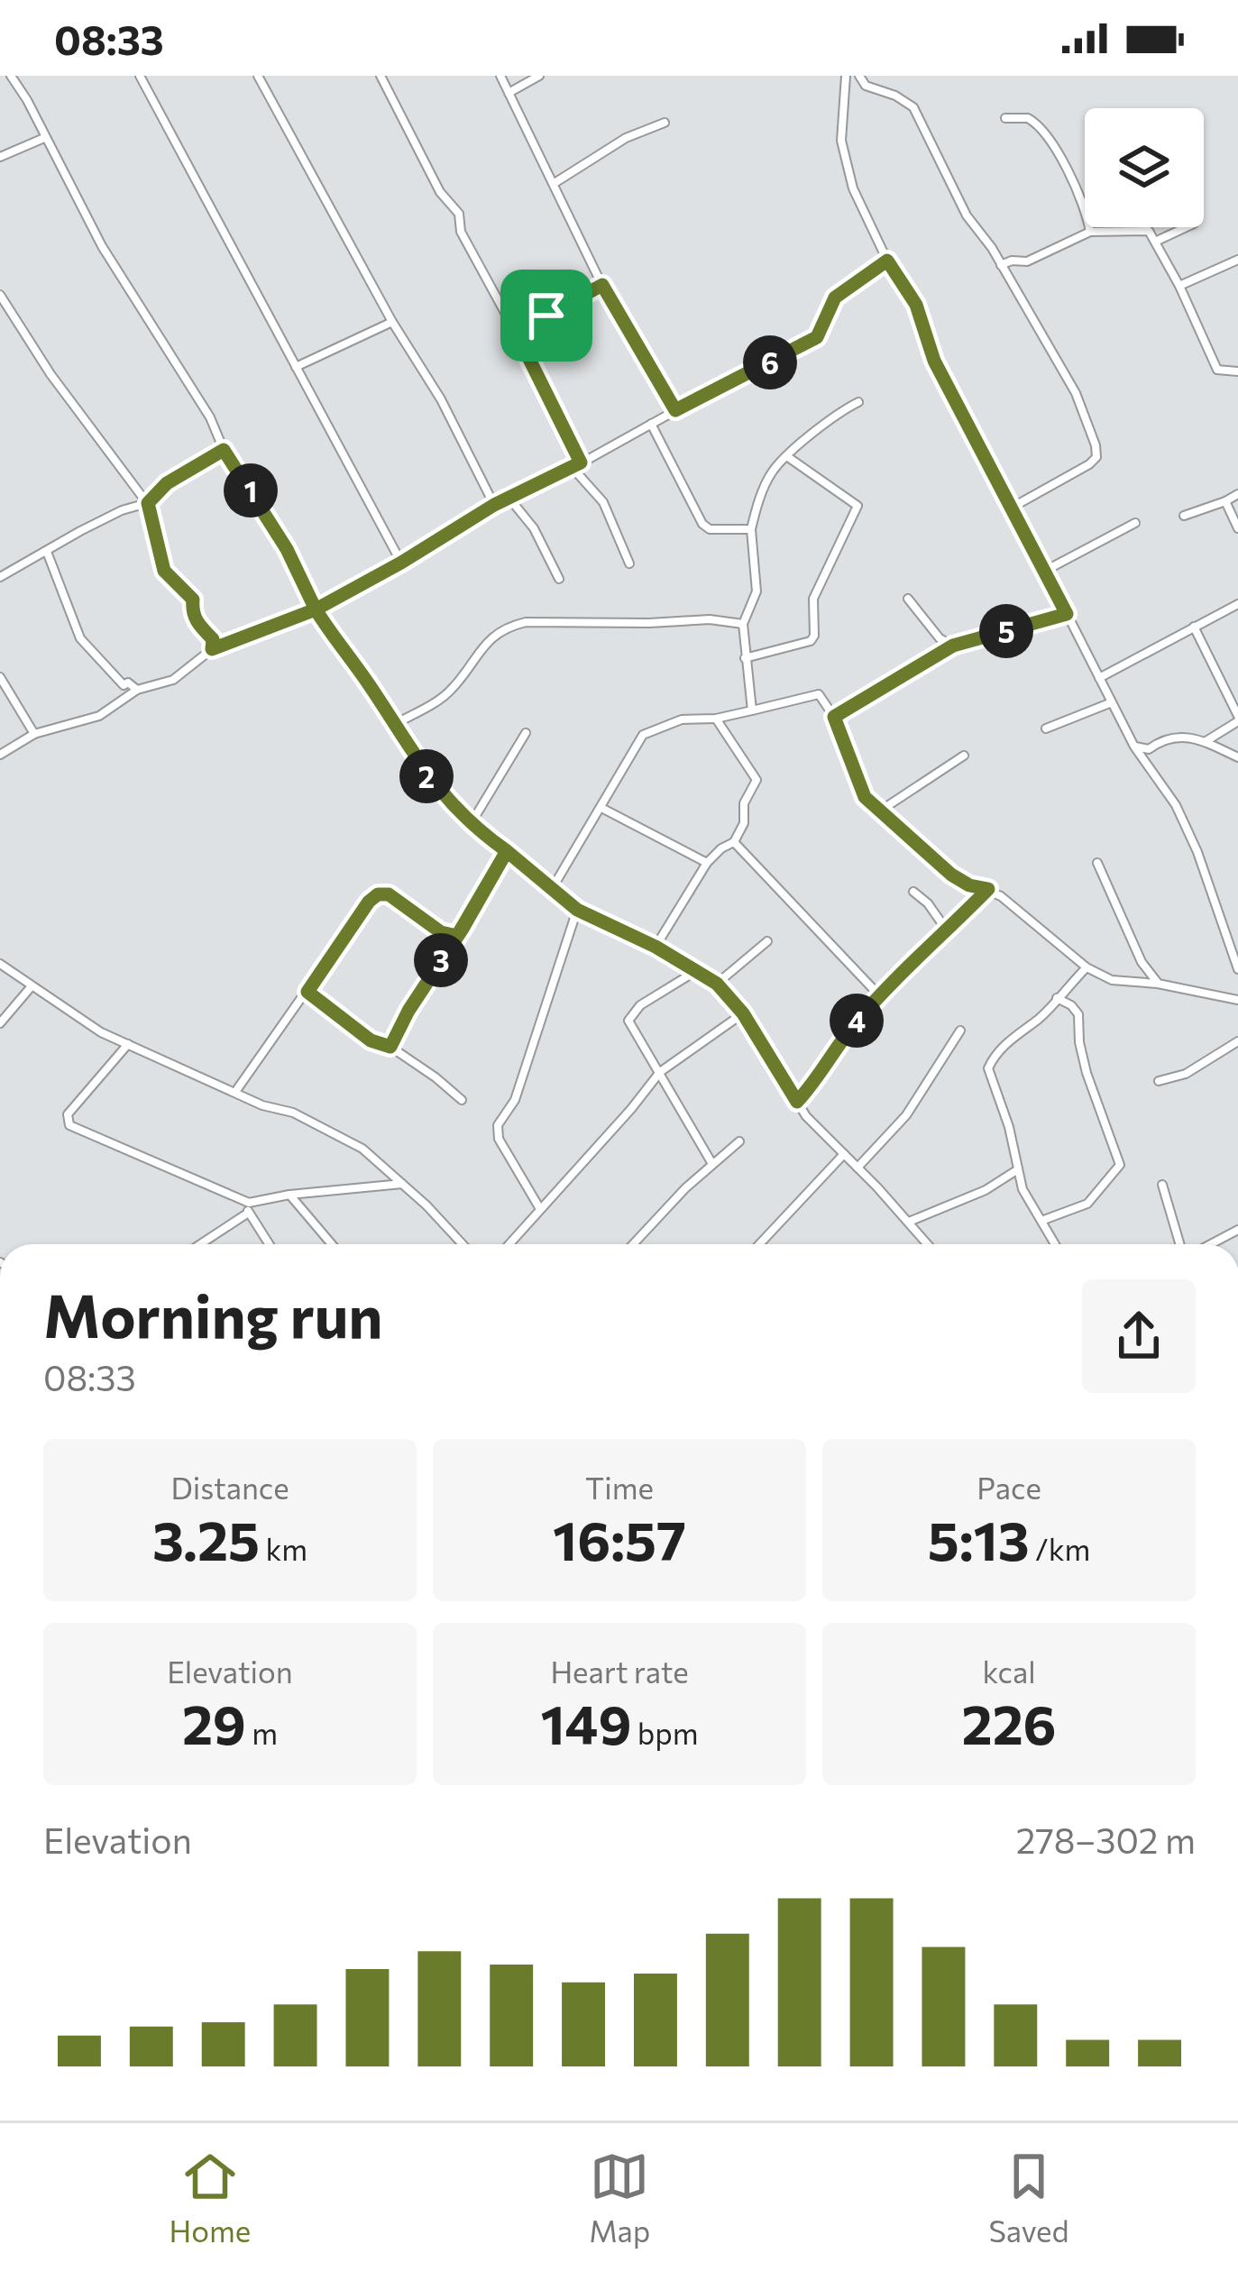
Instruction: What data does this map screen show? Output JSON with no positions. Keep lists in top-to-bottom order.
{
  "page": {
    "status": "08:33",
    "pins": [
      "6",
      "1",
      "5",
      "2",
      "3",
      "4"
    ],
    "heading": ["Morning run", "08:33"],
    "stats": [
      ["Distance", "3.25 km"],
      ["Time", "16:57"],
      ["Pace", "5:13 /km"],
      ["Elevation", "29 m"],
      ["Heart rate", "149 bpm"],
      ["kcal", "226"]
    ],
    "chart": ["Elevation", "278–302 m"],
    "tabs": ["Home", "Map", "Saved"]
  }
}
